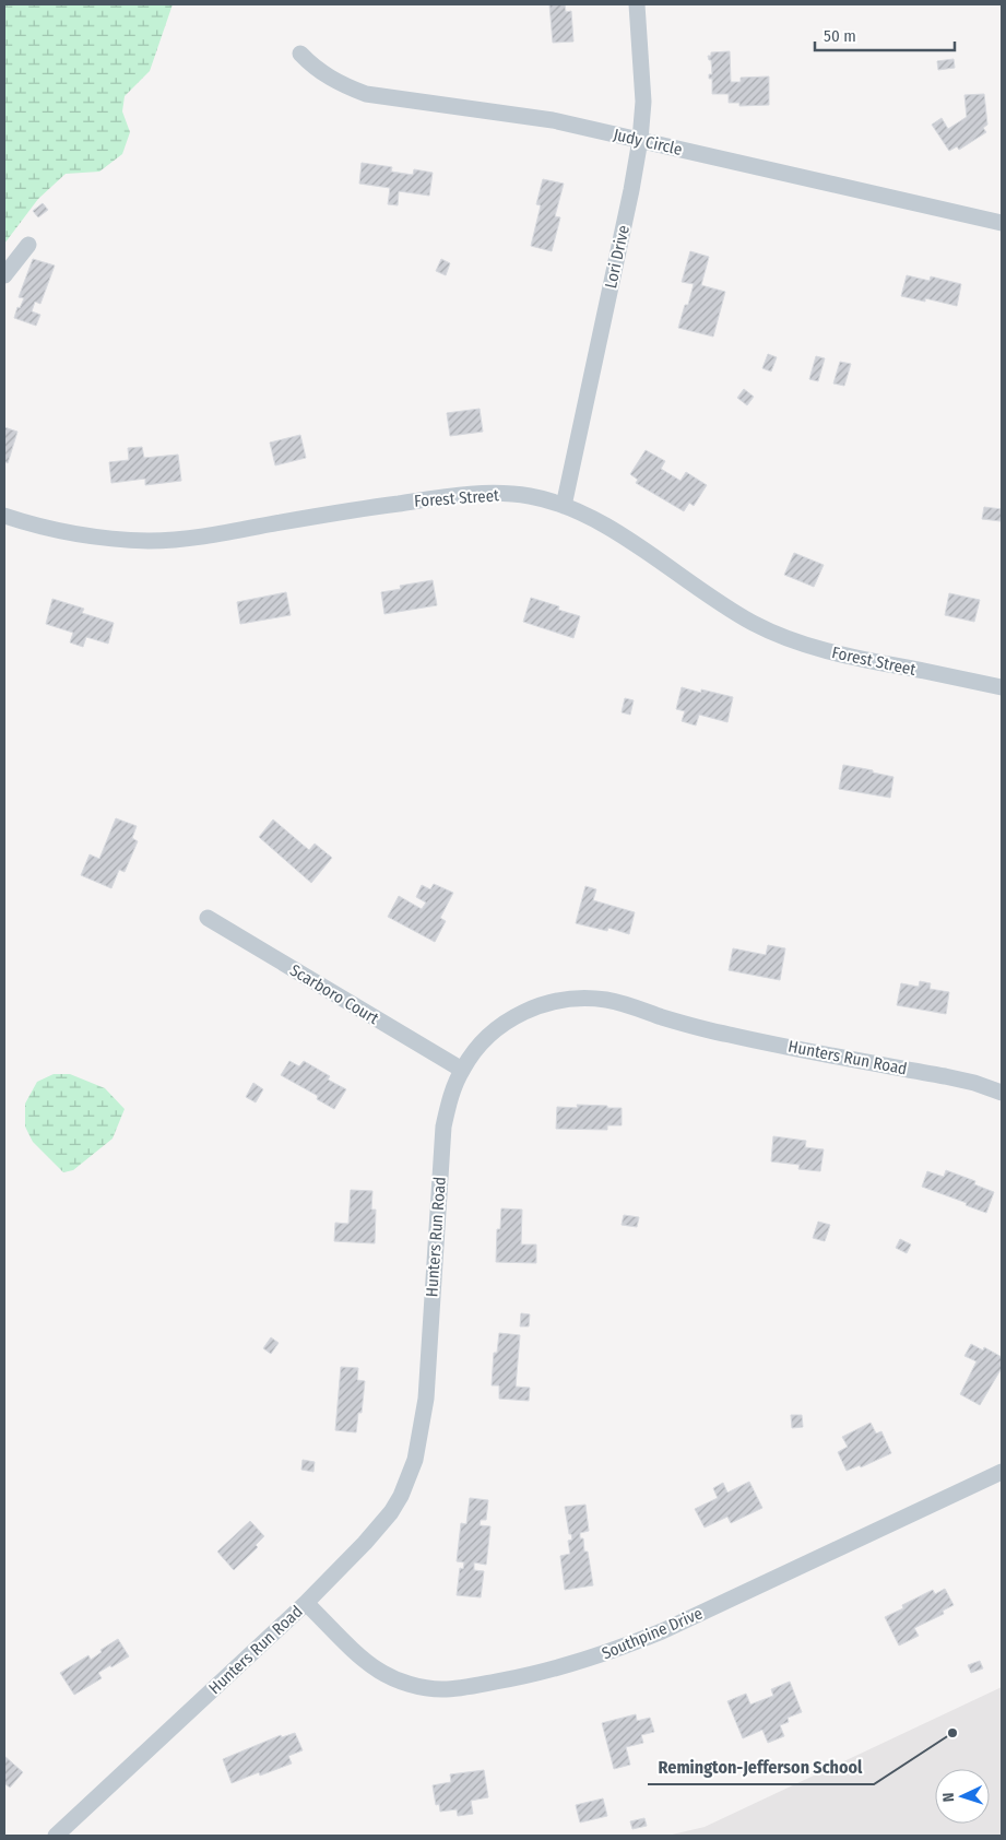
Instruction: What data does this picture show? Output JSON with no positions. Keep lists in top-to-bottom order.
{
  "streets": {
    "street": [
      "Judy Circle",
      "Lori Drive",
      "Forest Street",
      "Scarboro Court",
      "Hunters Run Road",
      "Southpine Drive"
    ]
  },
  "crossings": [
    ["Judy Circle", "Lori Drive"],
    ["Lori Drive", "Forest Street"],
    ["Scarboro Court", "Hunters Run Road"],
    ["Hunters Run Road", "Southpine Drive"]
  ],
  "places": ["Remington-Jefferson School"],
  "scale_bar": "50 m",
  "north": "left"
}
